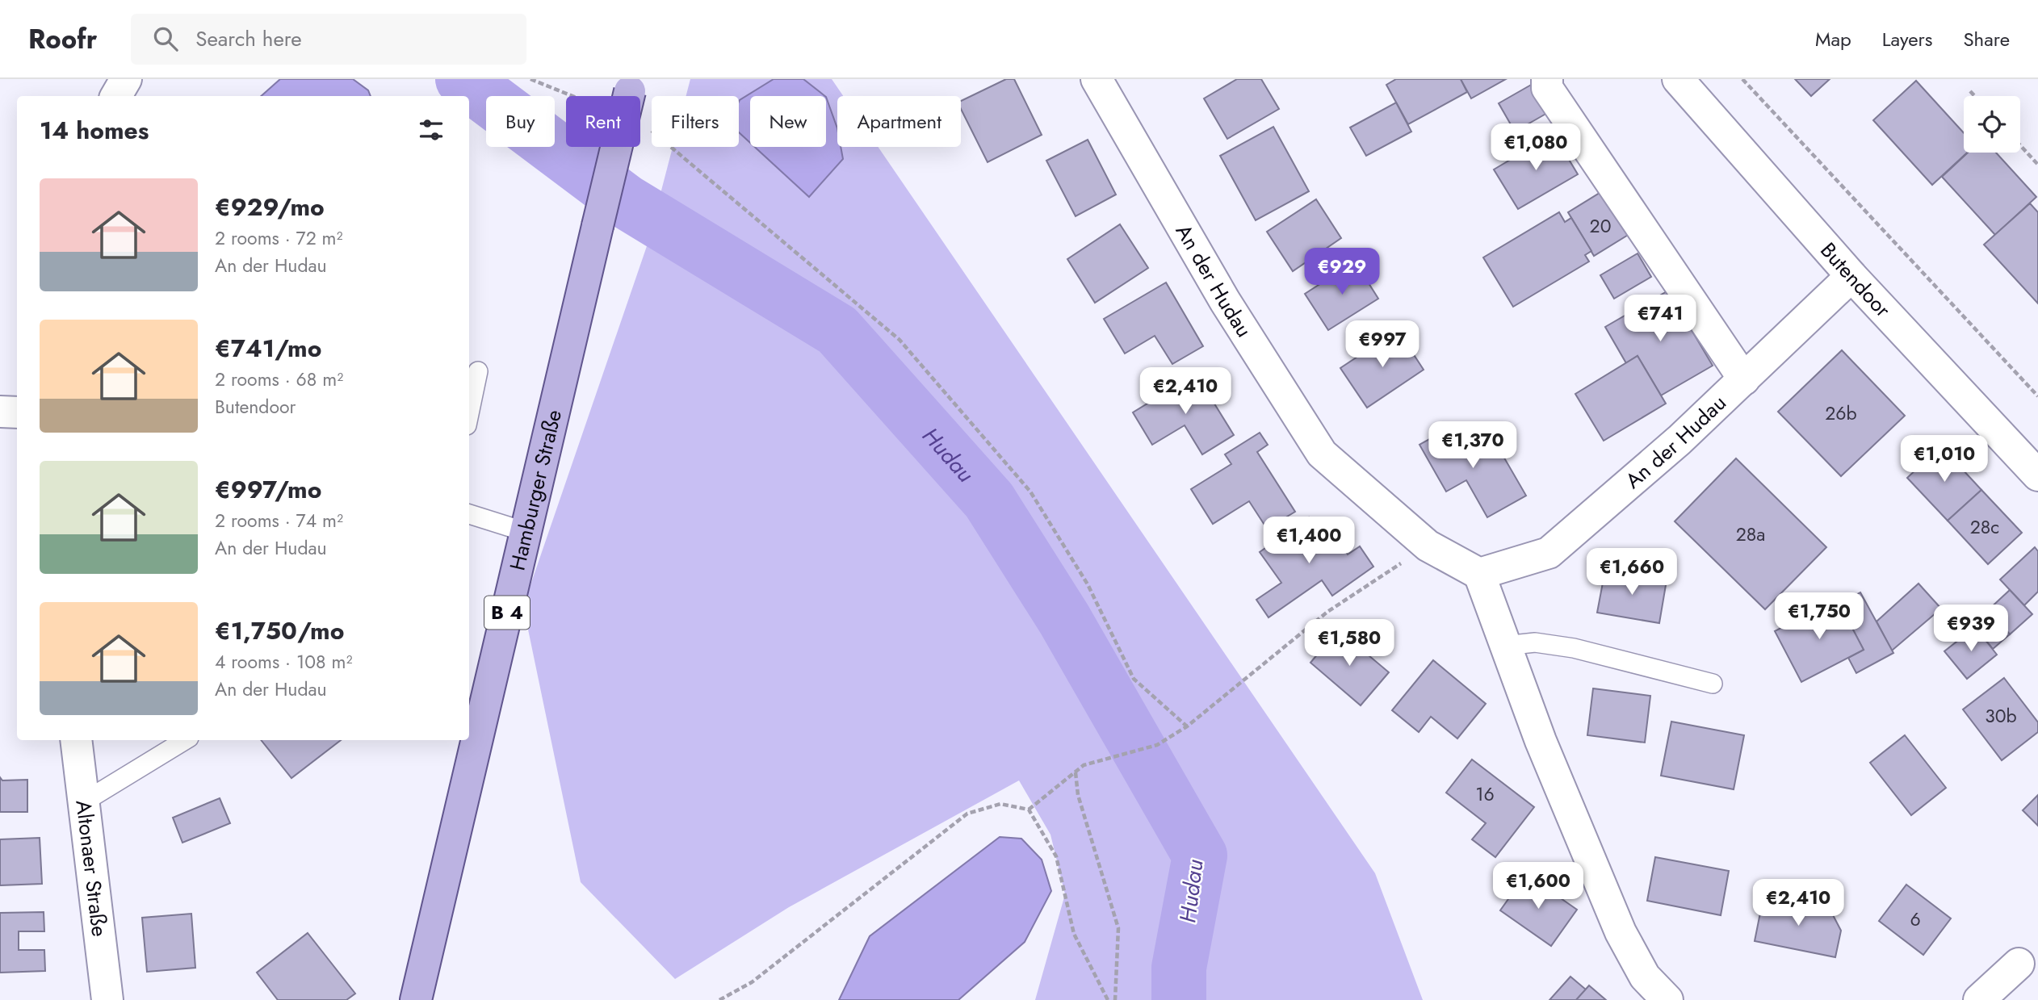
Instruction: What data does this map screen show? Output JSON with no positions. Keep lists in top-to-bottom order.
{
  "streets": {
    "main road": ["Hamburger Straße", "B 4"],
    "street": ["Butendoor", "An der Hudau", "Altonaer Straße"]
  },
  "crossings": [
    ["Butendoor", "An der Hudau"]
  ],
  "water": ["Hudau"],
  "house_numbers": [
    "20",
    "26b",
    "28c",
    "28a",
    "30b",
    "16",
    "6"
  ],
  "page": {
    "header": "Roofr",
    "search": "Search here",
    "nav": ["Map", "Layers", "Share"],
    "chip": [
      "Buy",
      "Rent",
      "Filters",
      "New",
      "Apartment"
    ],
    "heading": "14 homes",
    "price": [
      "€1,080",
      "€929",
      "€741",
      "€997",
      "€2,410",
      "€1,370",
      "€1,010",
      "€1,400",
      "€1,660",
      "€1,750",
      "€939",
      "€1,580",
      "€1,600",
      "€2,410"
    ],
    "list": [
      {
        "name": "€929/mo",
        "note": "2 rooms · 72 m² · An der Hudau"
      },
      {
        "name": "€741/mo",
        "note": "2 rooms · 68 m² · Butendoor"
      },
      {
        "name": "€997/mo",
        "note": "2 rooms · 74 m² · An der Hudau"
      },
      {
        "name": "€1,750/mo",
        "note": "4 rooms · 108 m² · An der Hudau"
      }
    ]
  }
}
